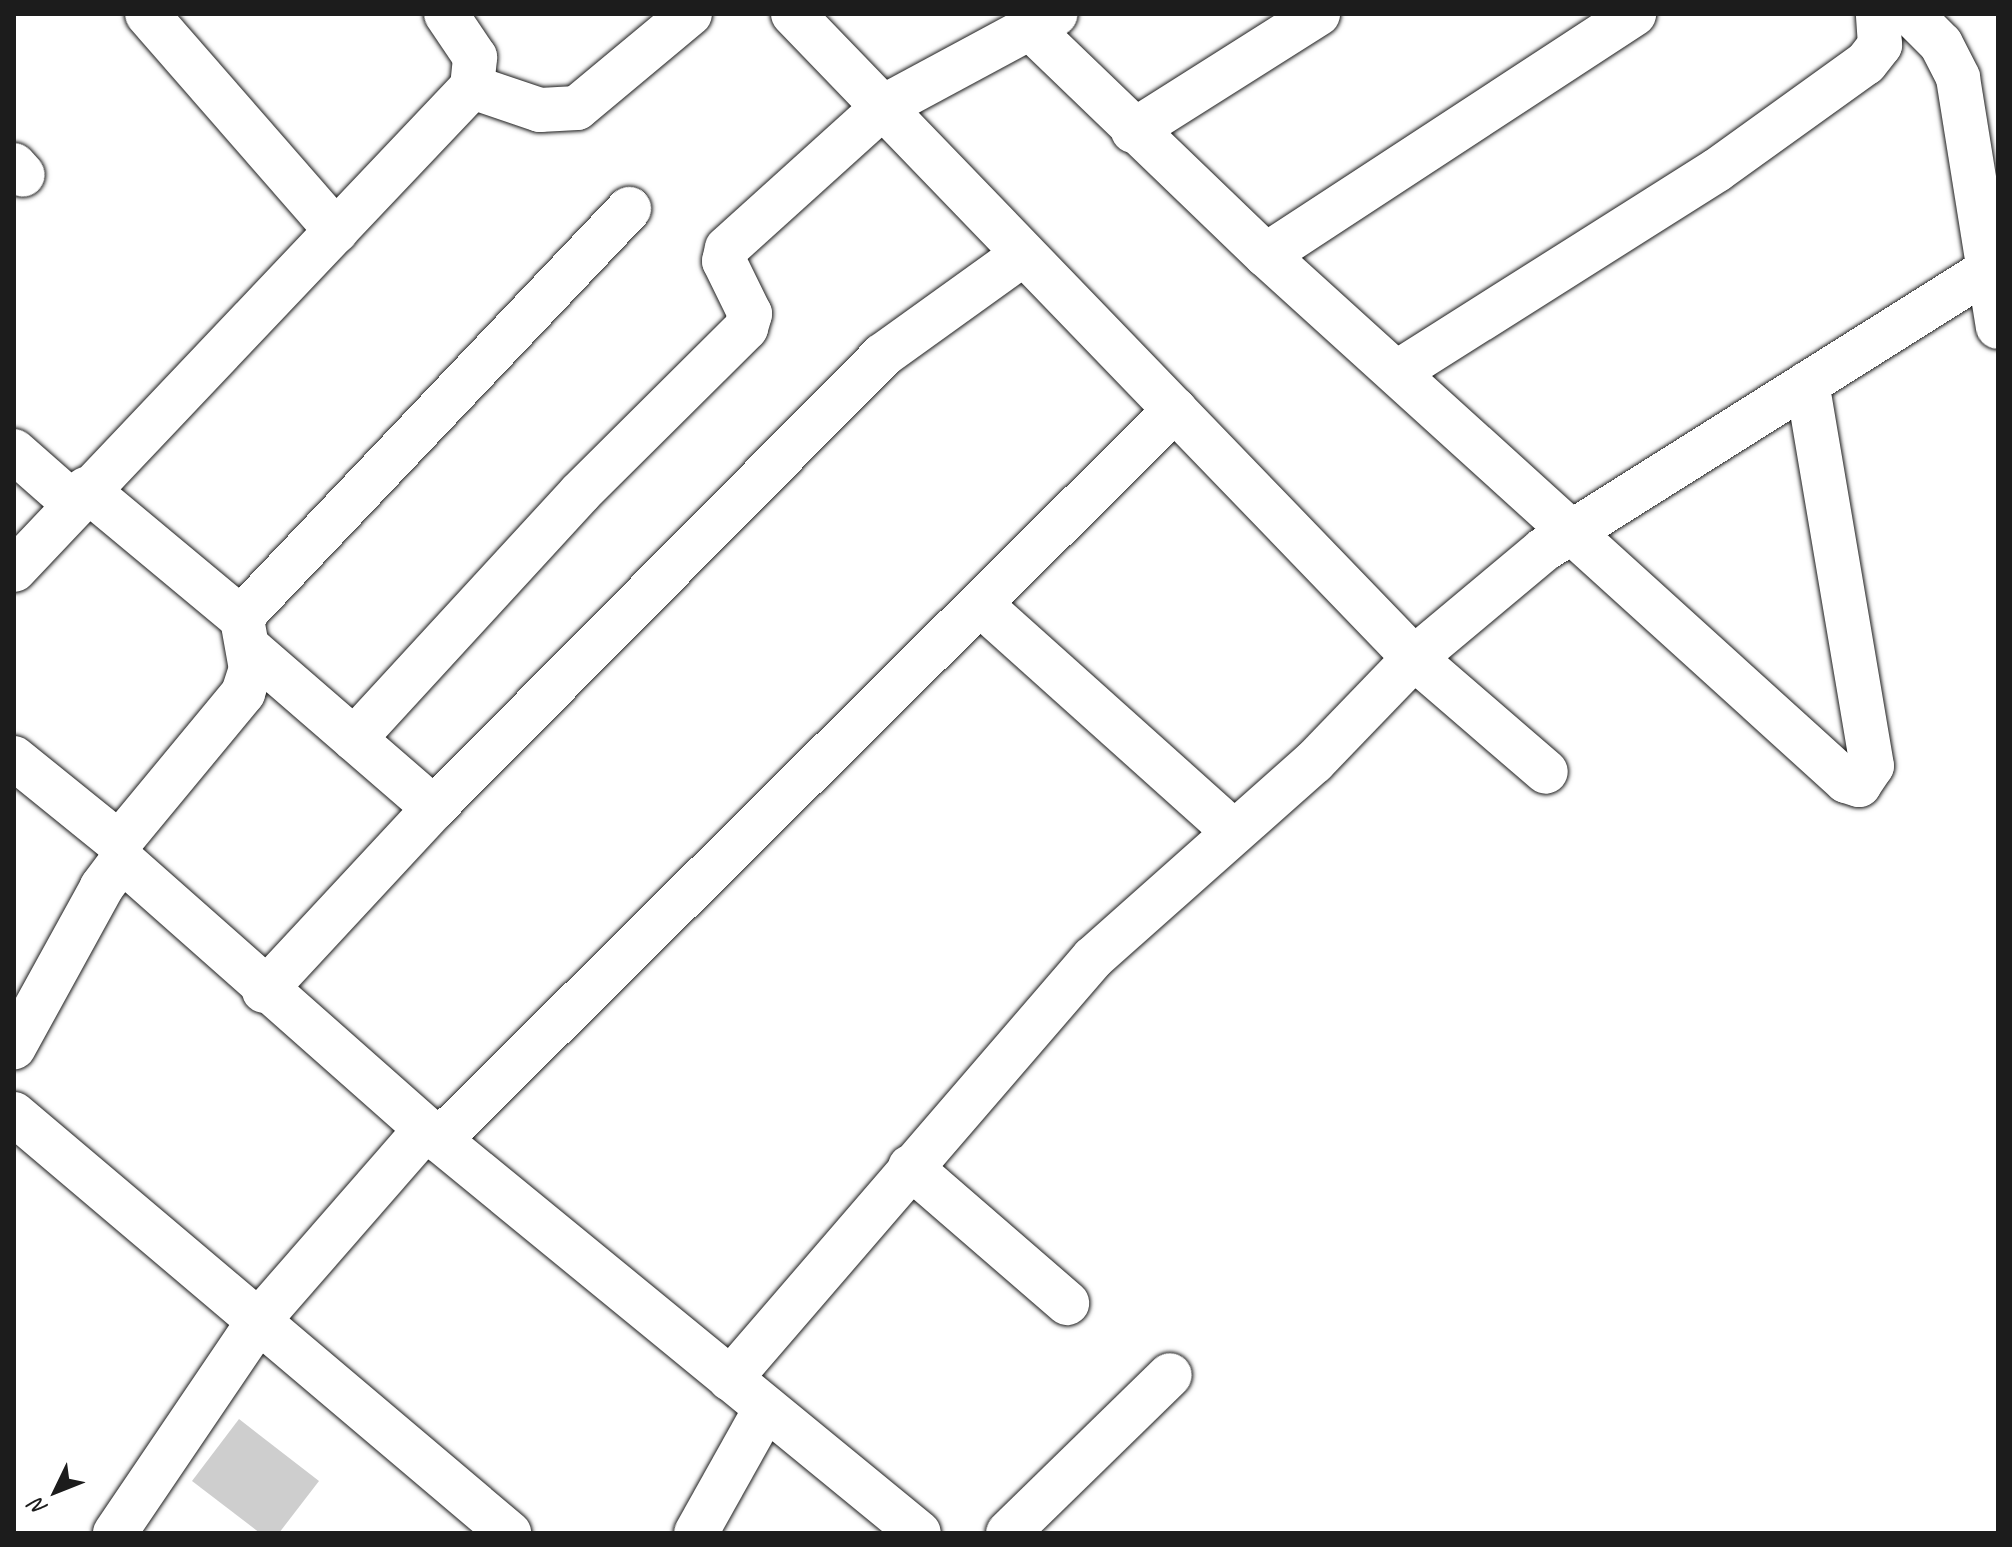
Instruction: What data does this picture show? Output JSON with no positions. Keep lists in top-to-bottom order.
{
  "north": "bottom left"
}
